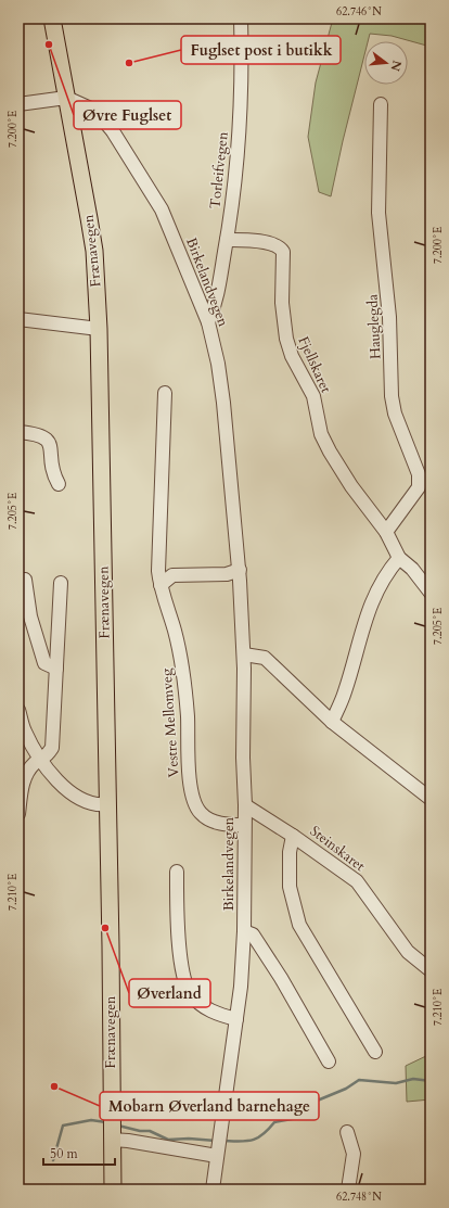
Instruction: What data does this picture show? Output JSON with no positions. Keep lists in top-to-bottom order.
{
  "streets": {
    "main road": ["Frænavegen"],
    "street": [
      "Torleifvegen",
      "Birkelandvegen",
      "Hauglegda",
      "Fjellskaret",
      "Vestre Mellomveg",
      "Steinskaret"
    ]
  },
  "crossings": [
    ["Torleifvegen", "Birkelandvegen"],
    ["Torleifvegen", "Fjellskaret"],
    ["Frænavegen", "Birkelandvegen"],
    ["Birkelandvegen", "Vestre Mellomveg"],
    ["Birkelandvegen", "Steinskaret"],
    ["Hauglegda", "Fjellskaret"]
  ],
  "places": [
    "Øvre Fuglset",
    "Fuglset post i butikk",
    "Øverland",
    "Mobarn Øverland barnehage"
  ],
  "scale_bar": "50 m",
  "north": "right",
  "coordinates": [
    "62.746°N",
    "7.200°E",
    "7.205°E",
    "7.210°E",
    "62.748°N"
  ]
}
